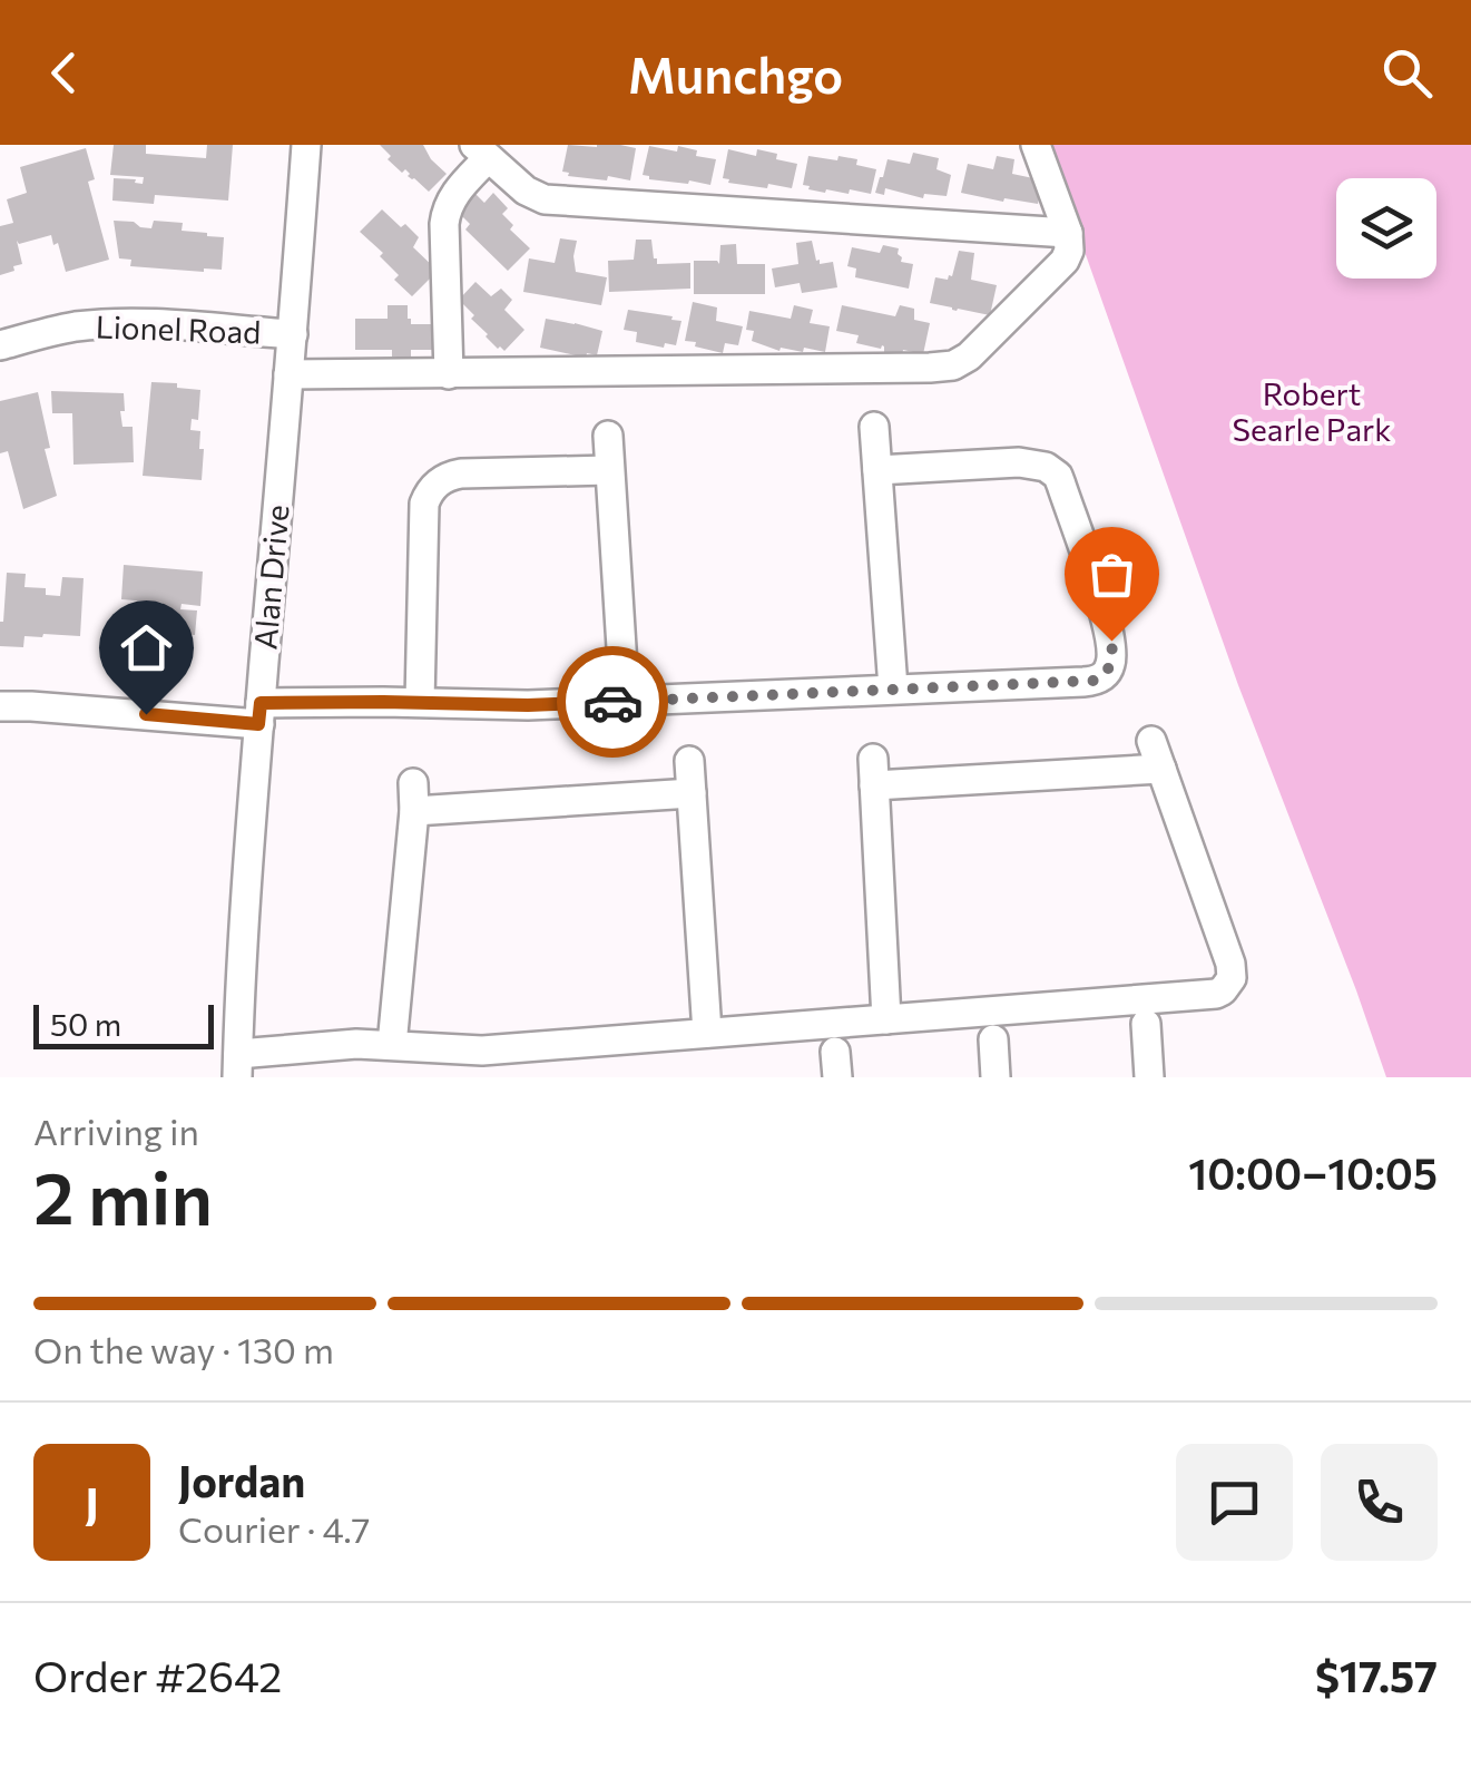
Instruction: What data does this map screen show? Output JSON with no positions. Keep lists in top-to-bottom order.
{
  "streets": {
    "street": ["Lionel Road", "Alan Drive"]
  },
  "crossings": [
    ["Lionel Road", "Alan Drive"]
  ],
  "parks": ["Robert Searle Park"],
  "scale_bar": "50 m",
  "page": {
    "header": "Munchgo",
    "scale": "50 m",
    "heading": ["2 min", "Arriving in", "10:00–10:05"],
    "panel": [
      "Jordan",
      "Courier · 4.7",
      "Order #2642",
      "$17.57"
    ],
    "bar": "On the way · 130 m",
    "round": "J"
  }
}
